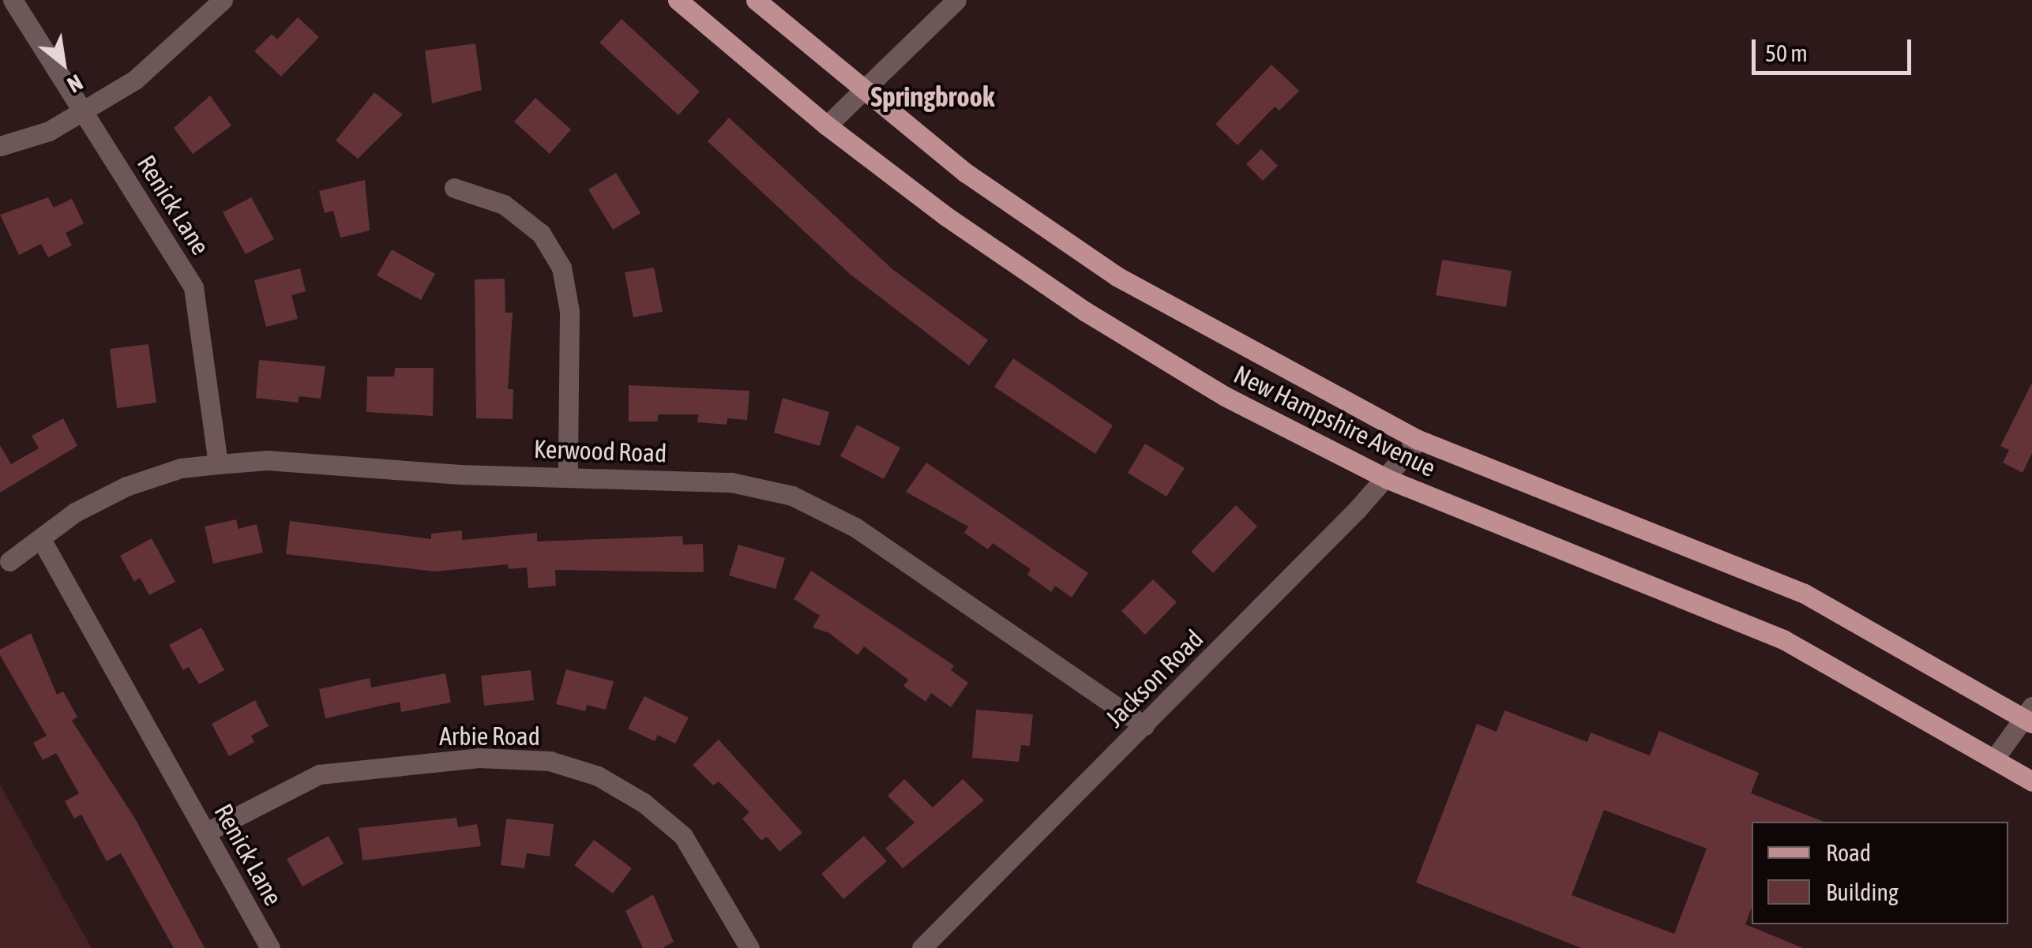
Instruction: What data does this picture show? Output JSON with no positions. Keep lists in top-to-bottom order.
{
  "streets": {
    "main road": ["New Hampshire Avenue"],
    "street": [
      "Renick Lane",
      "Kerwood Road",
      "Jackson Road",
      "Arbie Road"
    ]
  },
  "crossings": [
    ["Renick Lane", "Kerwood Road"],
    ["Renick Lane", "Arbie Road"],
    ["New Hampshire Avenue", "Jackson Road"],
    ["Kerwood Road", "Jackson Road"]
  ],
  "districts": ["Springbrook"],
  "legend": ["Road", "Building"],
  "scale_bar": "50 m",
  "north": "bottom right"
}
